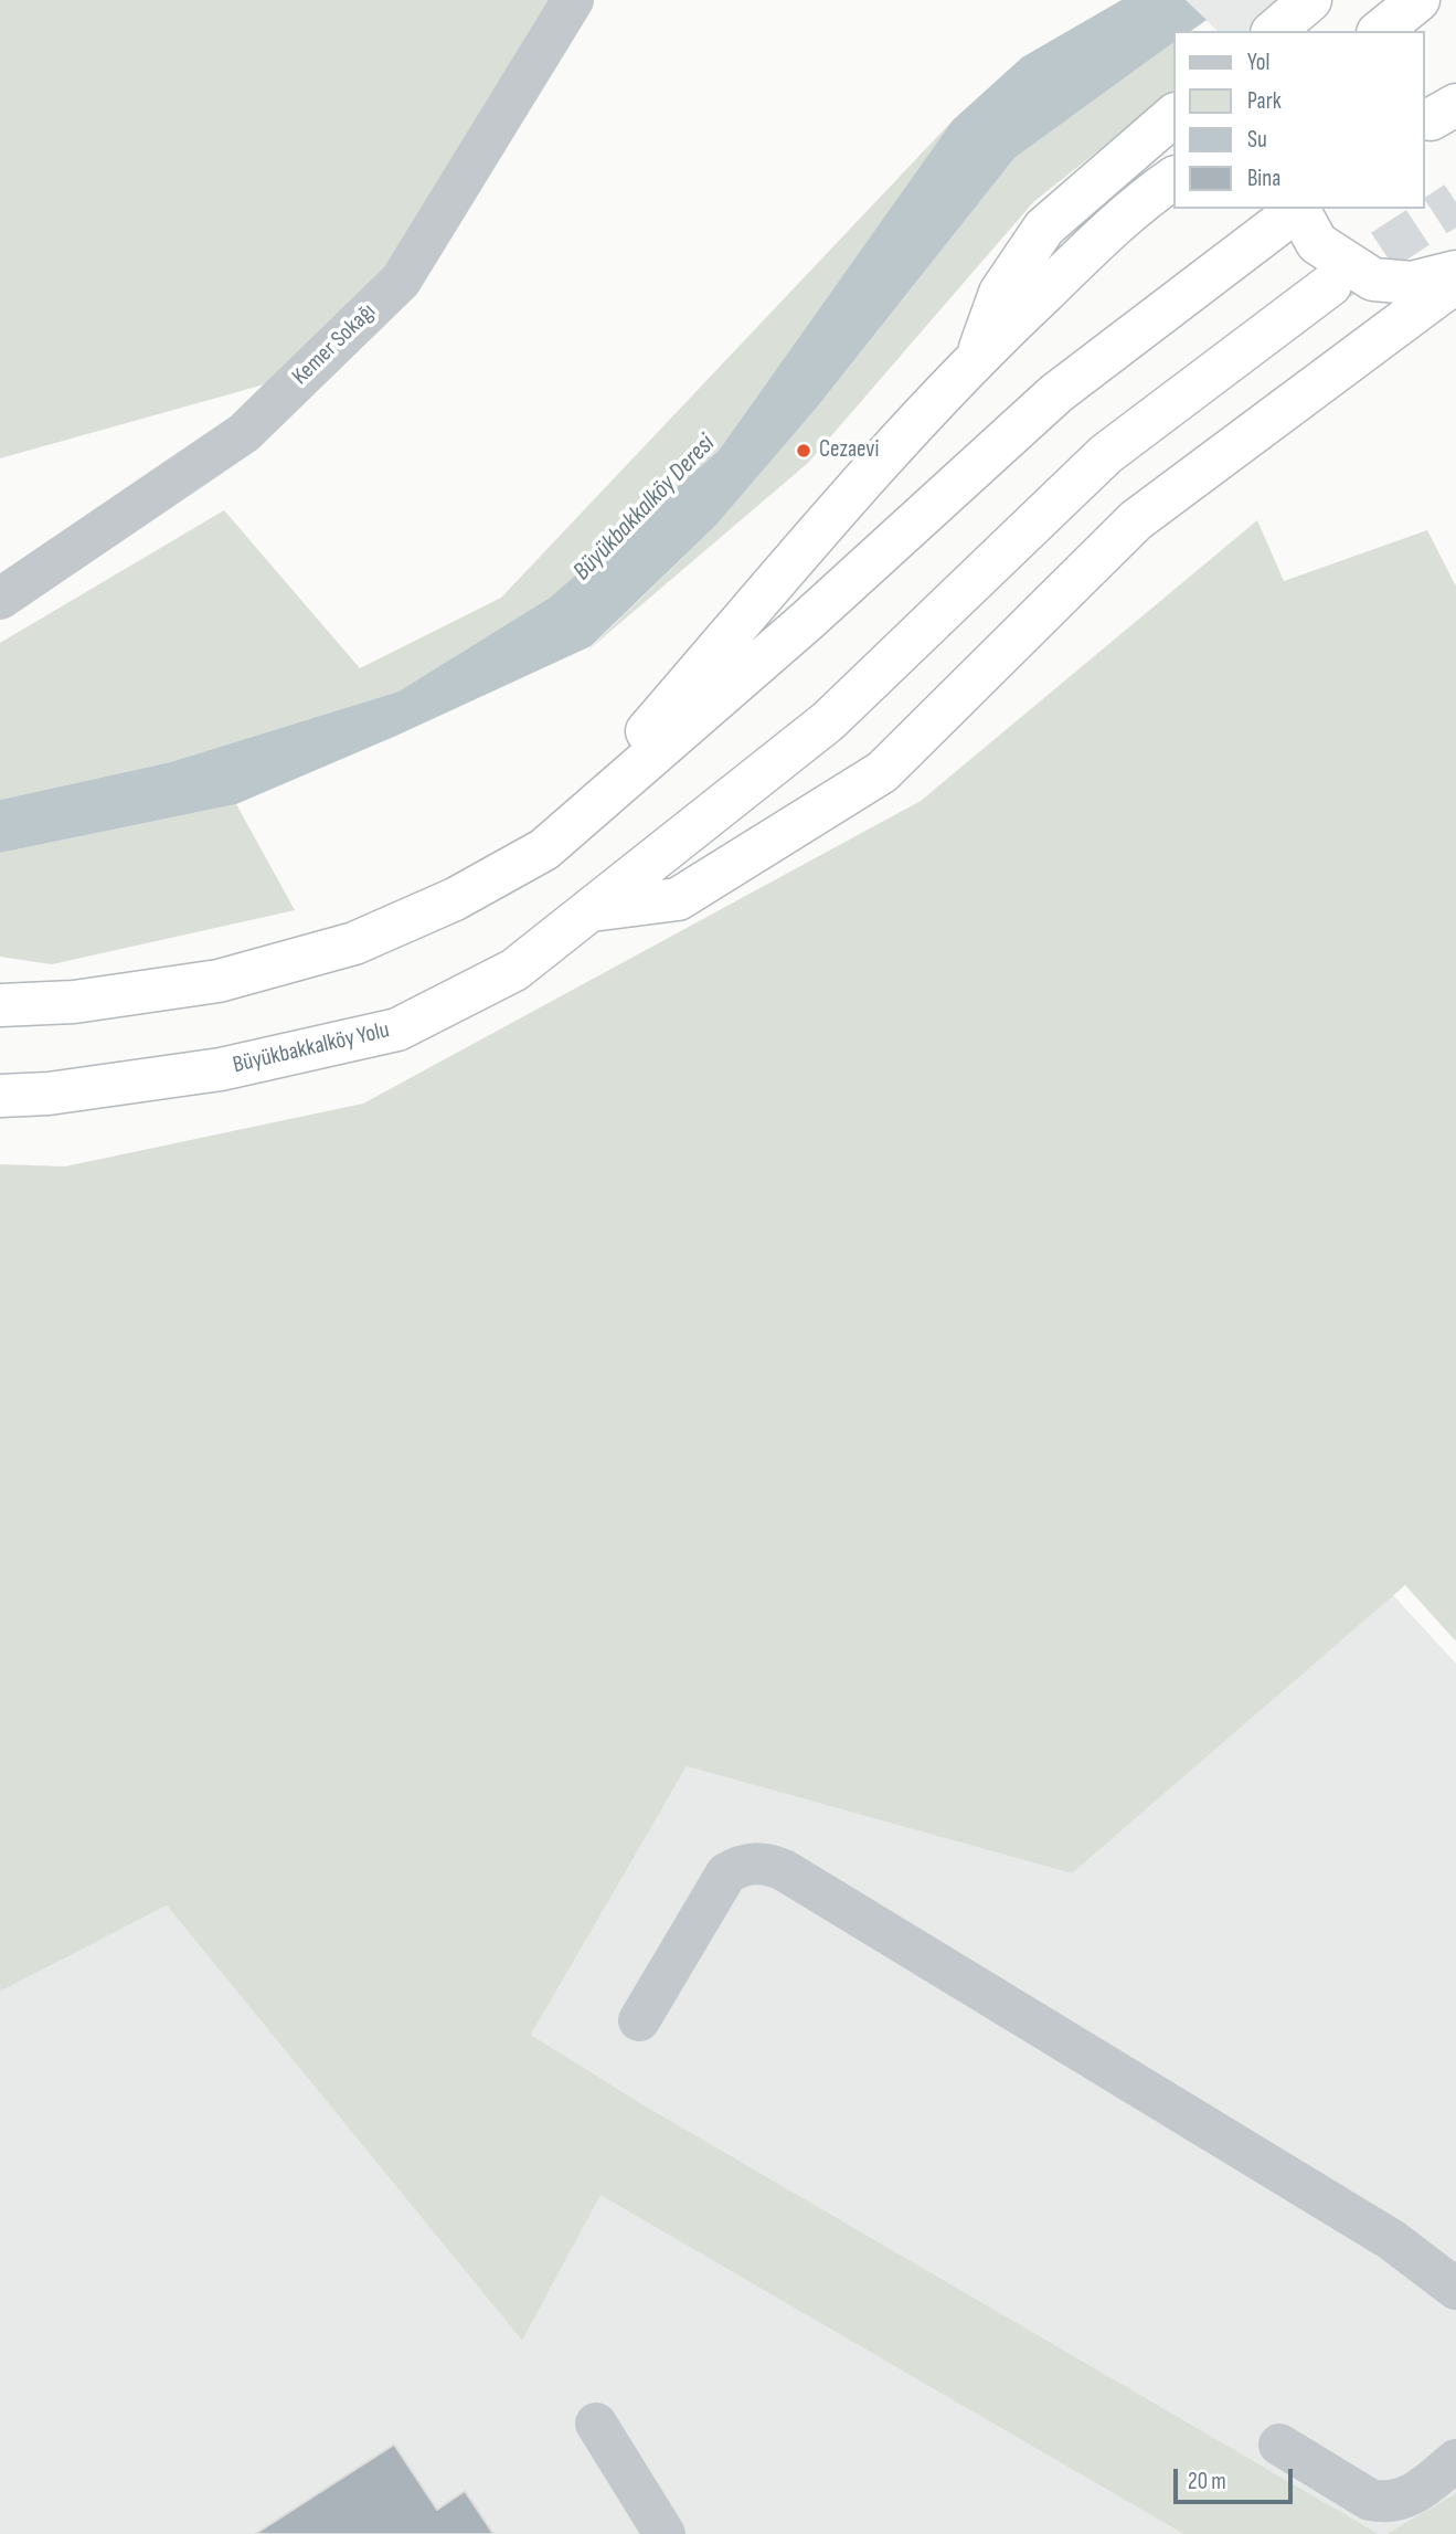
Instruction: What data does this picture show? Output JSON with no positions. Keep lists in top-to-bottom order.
{
  "streets": {
    "highway": ["Büyükbakkalköy Yolu"],
    "street": ["Kemer Sokağı"]
  },
  "water": ["Büyükbakkalköy Deresi"],
  "places": ["Cezaevi"],
  "legend": [
    "Yol",
    "Park",
    "Su",
    "Bina"
  ],
  "scale_bar": "20 m"
}
